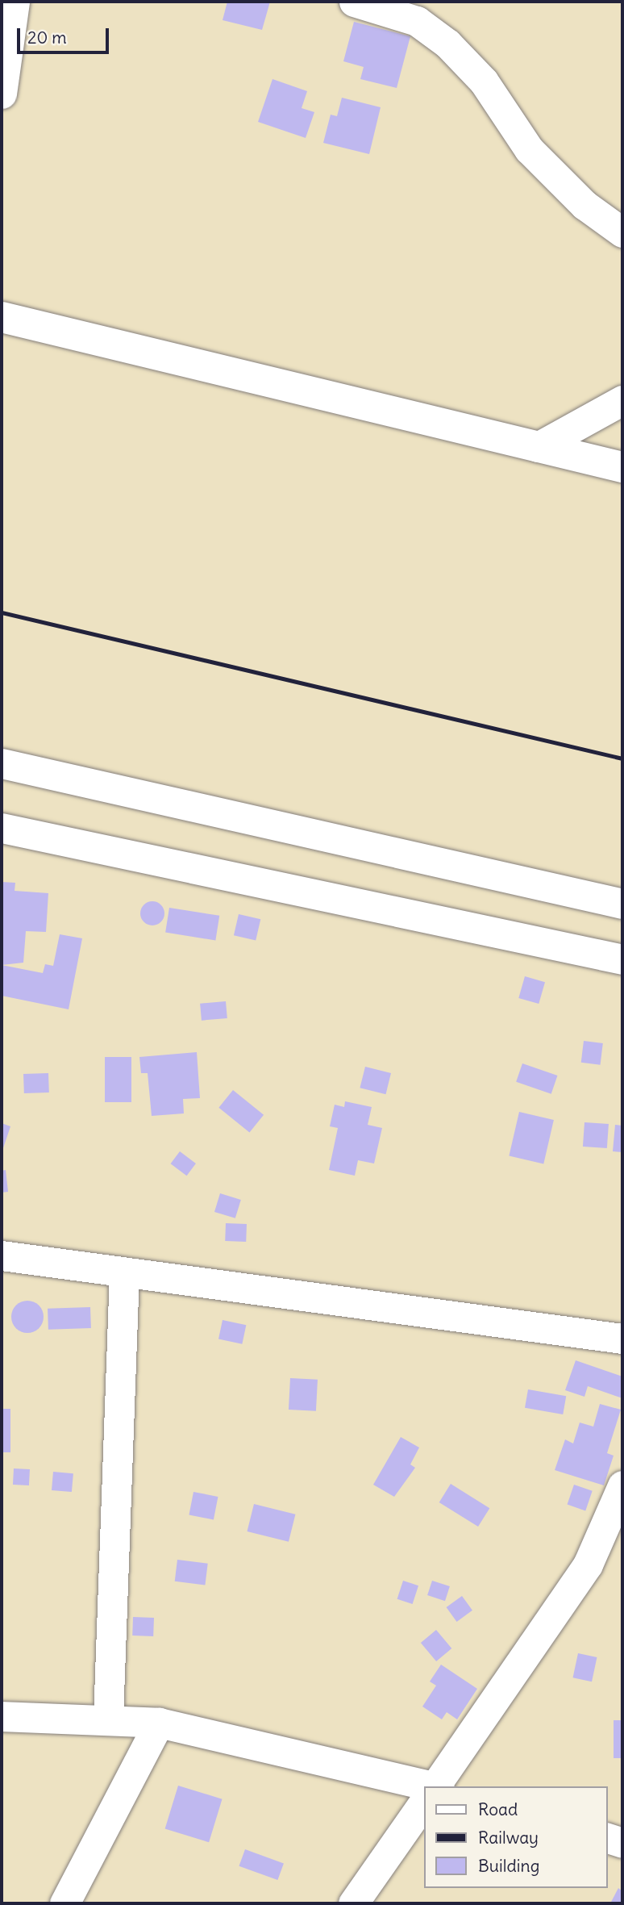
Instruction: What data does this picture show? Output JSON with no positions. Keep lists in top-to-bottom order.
{
  "legend": ["Road", "Railway", "Building"],
  "scale_bar": "20 m"
}
